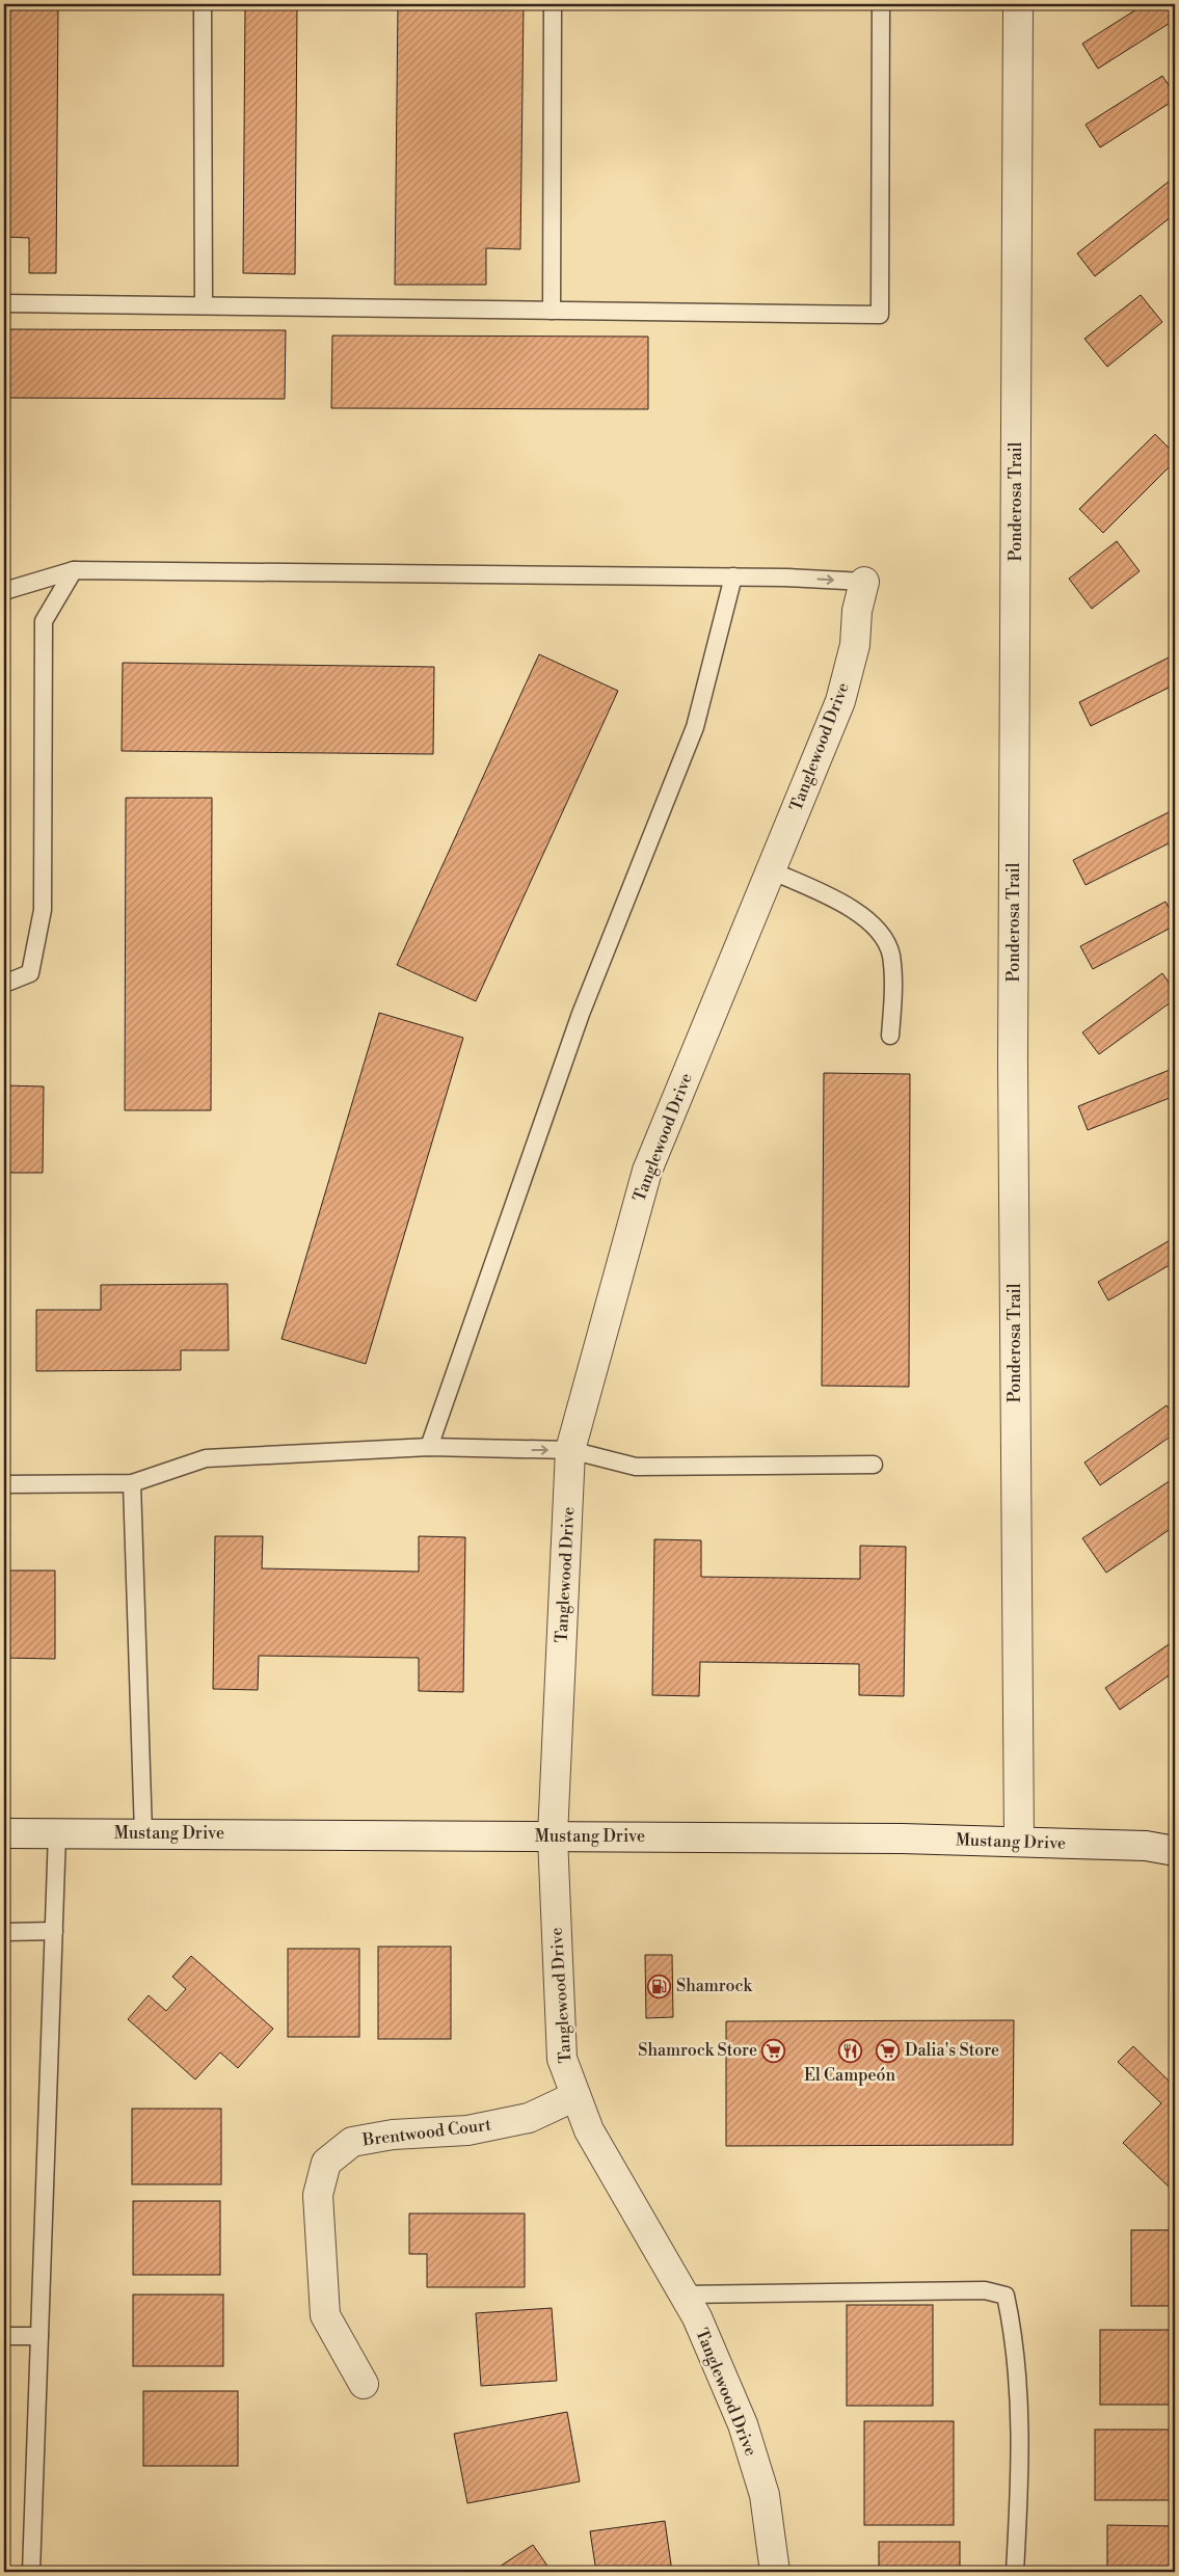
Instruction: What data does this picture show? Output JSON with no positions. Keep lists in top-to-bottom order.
{
  "streets": {
    "street": [
      "Ponderosa Trail",
      "Tanglewood Drive",
      "Mustang Drive",
      "Brentwood Court"
    ]
  },
  "crossings": [
    ["Ponderosa Trail", "Mustang Drive"],
    ["Tanglewood Drive", "Mustang Drive"],
    ["Tanglewood Drive", "Brentwood Court"]
  ],
  "places": {
    "fuel station": ["Shamrock"],
    "supermarket": ["Shamrock Store", "Dalia's Store"],
    "restaurant": ["El Campeón"]
  }
}
